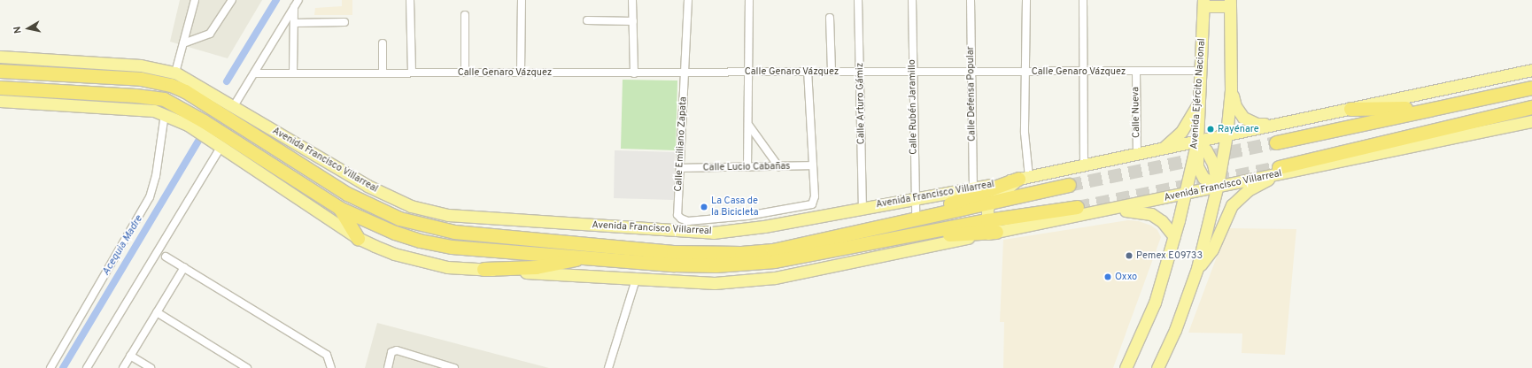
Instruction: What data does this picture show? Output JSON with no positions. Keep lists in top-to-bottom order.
{
  "streets": {
    "highway": ["Avenida Francisco Villarreal"],
    "main road": ["Avenida Ejército Nacional"],
    "street": [
      "Calle Genaro Vázquez",
      "Calle Defensa Popular",
      "Calle Arturo Gámiz",
      "Calle Rubén Jaramillo",
      "Calle Nueva",
      "Calle Emiliano Zapata",
      "Calle Lucio Cabañas"
    ]
  },
  "crossings": [
    ["Calle Genaro Vázquez", "Calle Defensa Popular"],
    ["Calle Genaro Vázquez", "Avenida Ejército Nacional"],
    ["Calle Genaro Vázquez", "Calle Arturo Gámiz"],
    ["Calle Genaro Vázquez", "Calle Rubén Jaramillo"],
    ["Calle Genaro Vázquez", "Calle Nueva"],
    ["Calle Genaro Vázquez", "Calle Emiliano Zapata"],
    ["Calle Defensa Popular", "Avenida Francisco Villarreal"],
    ["Avenida Ejército Nacional", "Avenida Francisco Villarreal"],
    ["Calle Arturo Gámiz", "Avenida Francisco Villarreal"],
    ["Calle Rubén Jaramillo", "Avenida Francisco Villarreal"],
    ["Calle Nueva", "Avenida Francisco Villarreal"],
    ["Calle Emiliano Zapata", "Calle Lucio Cabañas"]
  ],
  "water": ["Acequia Madre"],
  "places": [
    "Rayénare",
    "La Casa de la Bicicleta",
    "Pemex E09733",
    "Oxxo"
  ],
  "north": "left"
}
